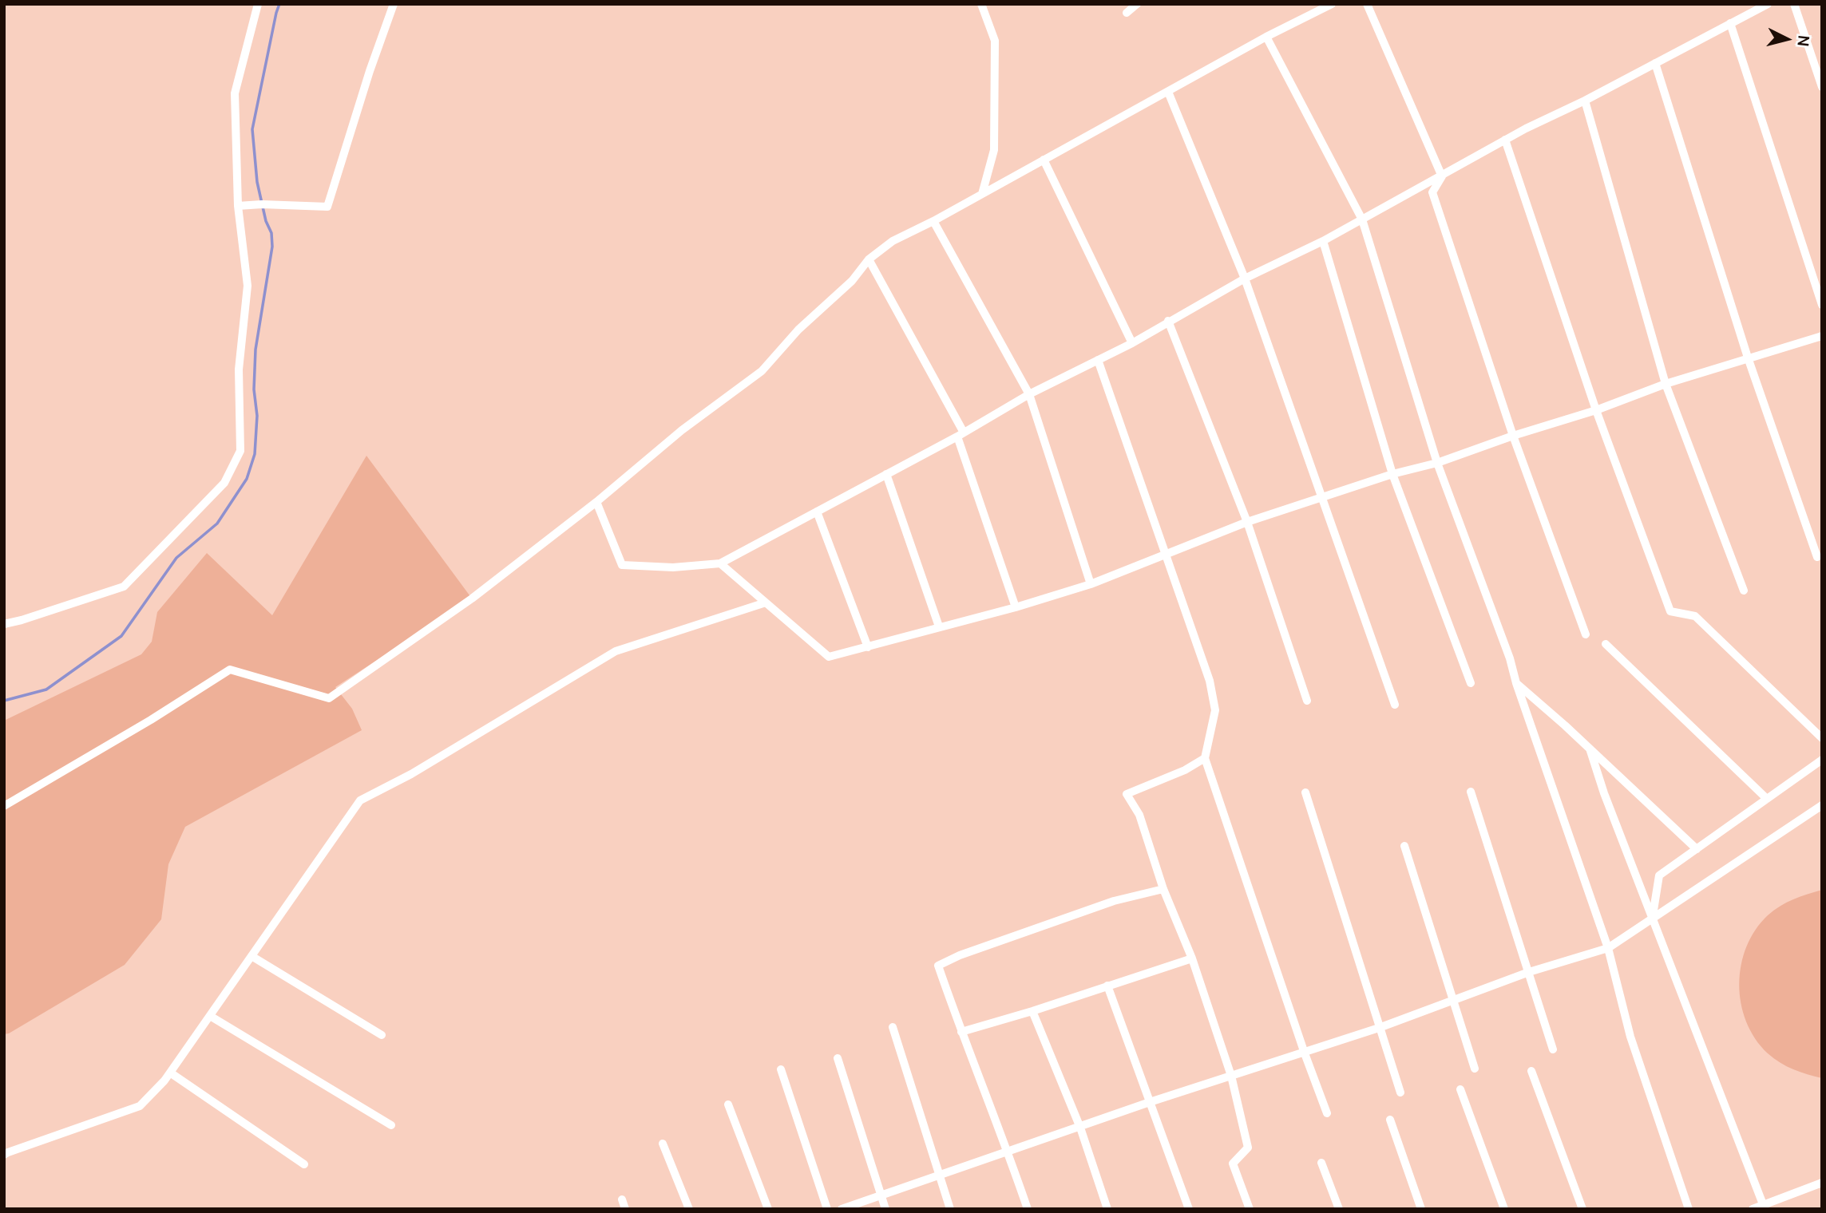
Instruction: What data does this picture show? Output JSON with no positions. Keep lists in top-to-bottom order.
{
  "north": "right"
}
